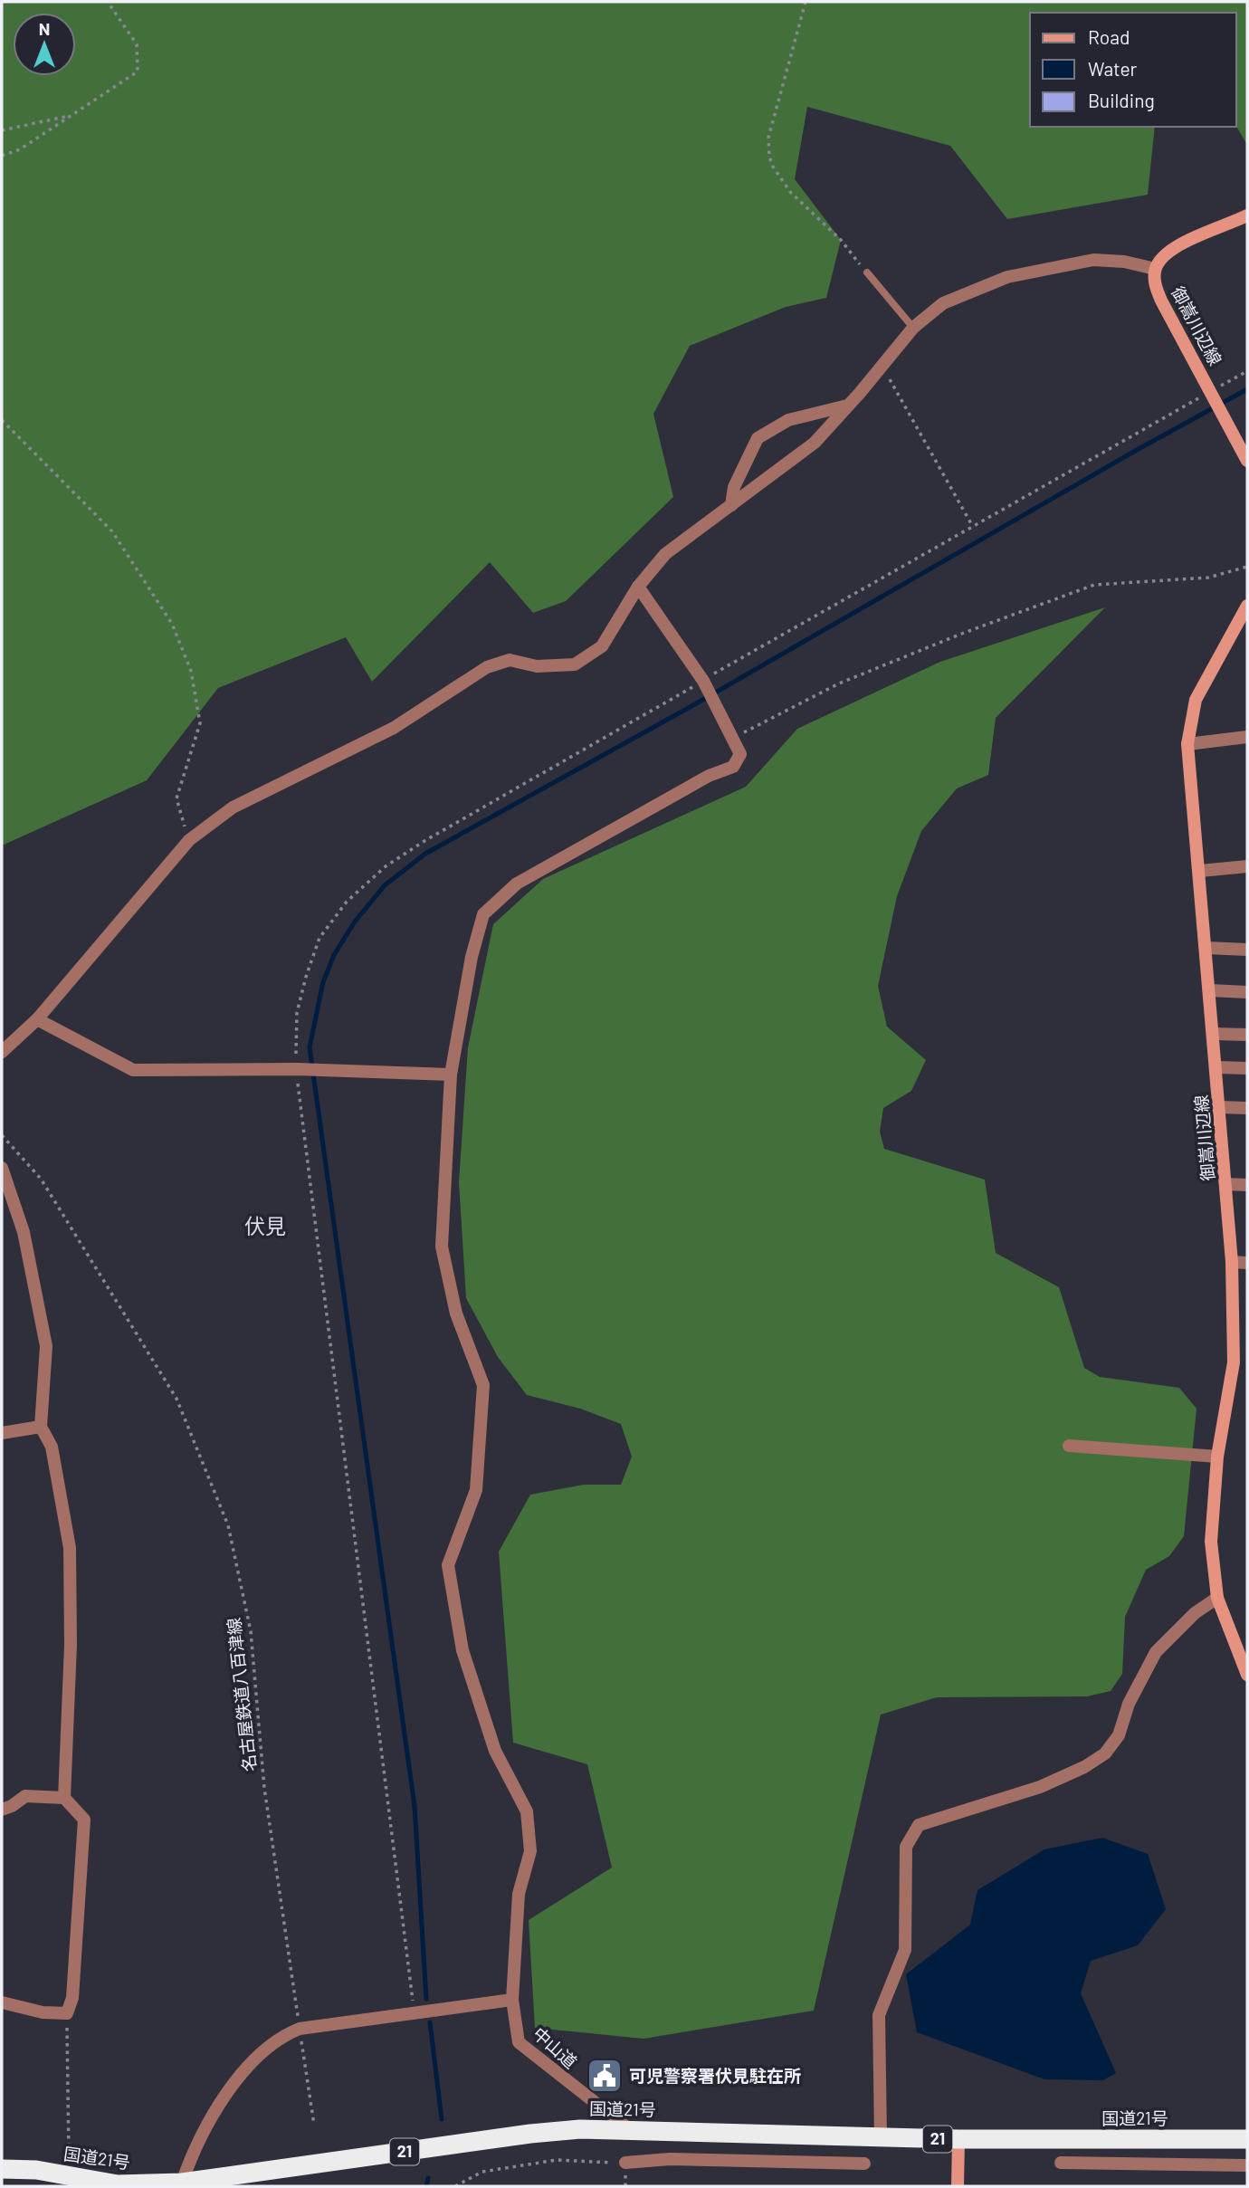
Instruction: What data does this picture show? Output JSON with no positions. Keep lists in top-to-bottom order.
{
  "streets": {
    "highway": ["国道21号", "21"],
    "main road": ["御嵩川辺線"],
    "street": ["中山道"],
    "path": ["名古屋鉄道八百津線"]
  },
  "crossings": [
    ["中山道", "国道21号"]
  ],
  "districts": ["伏見"],
  "places": {
    "public building": ["可児警察署伏見駐在所"]
  },
  "legend": ["Road", "Water", "Building"],
  "north": "top"
}
